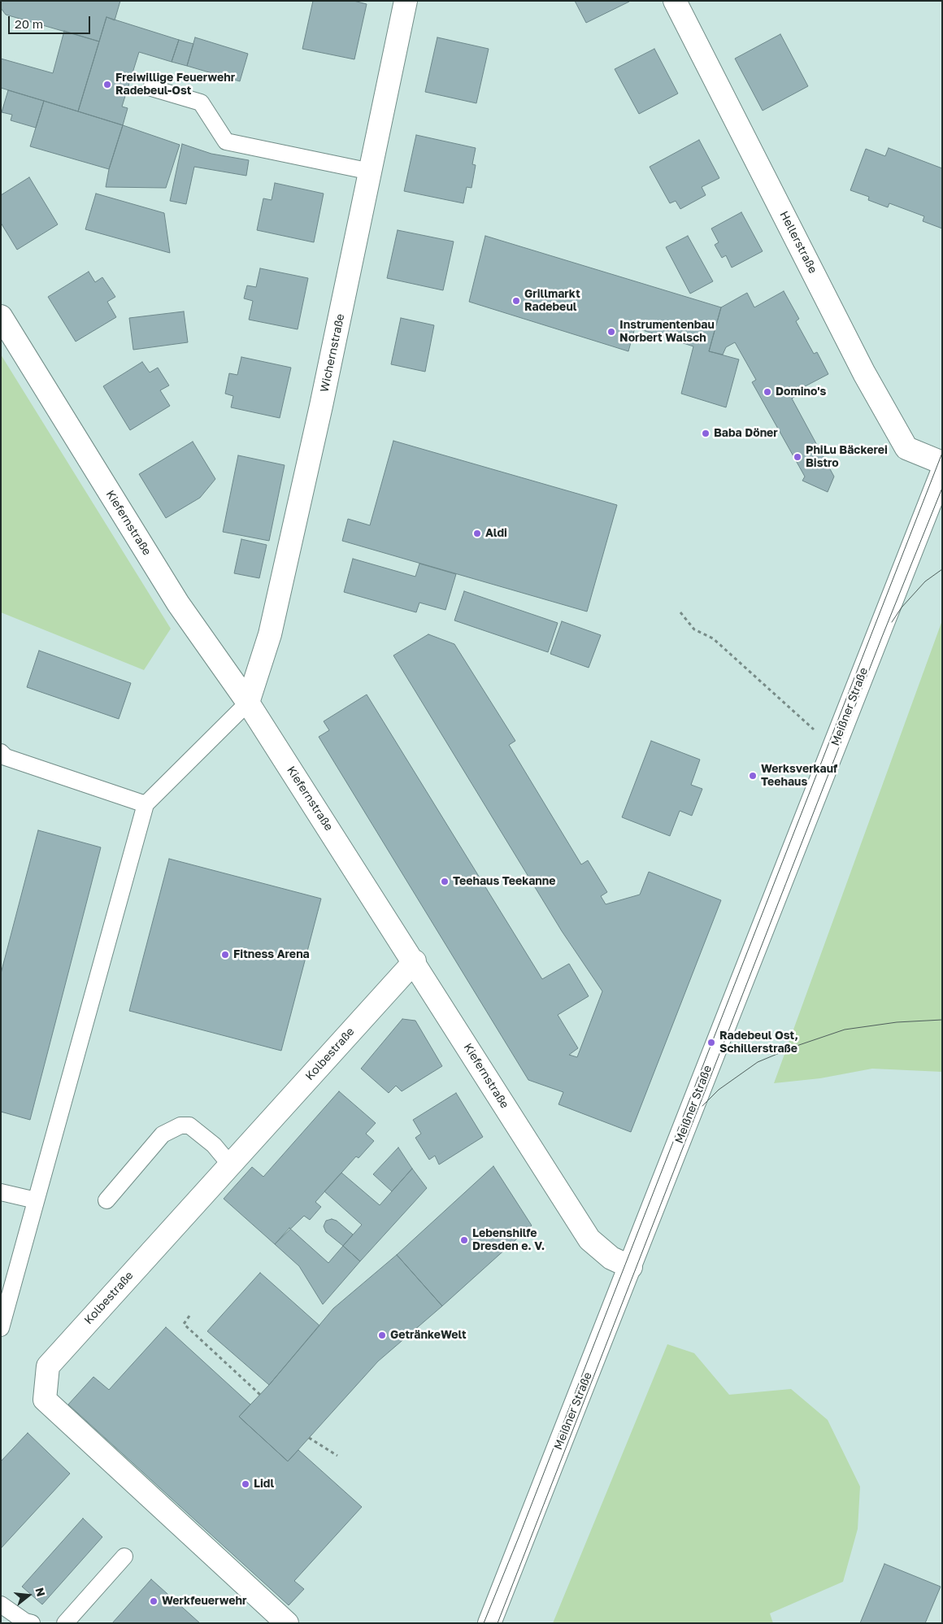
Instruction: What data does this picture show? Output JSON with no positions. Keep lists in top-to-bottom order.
{
  "streets": {
    "street": [
      "Hellerstraße",
      "Wichernstraße",
      "Kiefernstraße",
      "Meißner Straße",
      "Kolbestraße"
    ]
  },
  "crossings": [
    ["Wichernstraße", "Kiefernstraße"],
    ["Kiefernstraße", "Meißner Straße"],
    ["Kiefernstraße", "Kolbestraße"]
  ],
  "places": [
    "Freiwillige Feuerwehr Radebeul-Ost",
    "Grillmarkt Radebeul",
    "Instrumentenbau Norbert Walsch",
    "Domino's",
    "Baba Döner",
    "PhiLu Bäckerei Bistro",
    "Aldi",
    "Werksverkauf Teehaus",
    "Teehaus Teekanne",
    "Fitness Arena",
    "Radebeul Ost, Schillerstraße",
    "Lebenshilfe Dresden e. V.",
    "GetränkeWelt",
    "Lidl",
    "Werkfeuerwehr"
  ],
  "scale_bar": "20 m",
  "north": "right"
}
